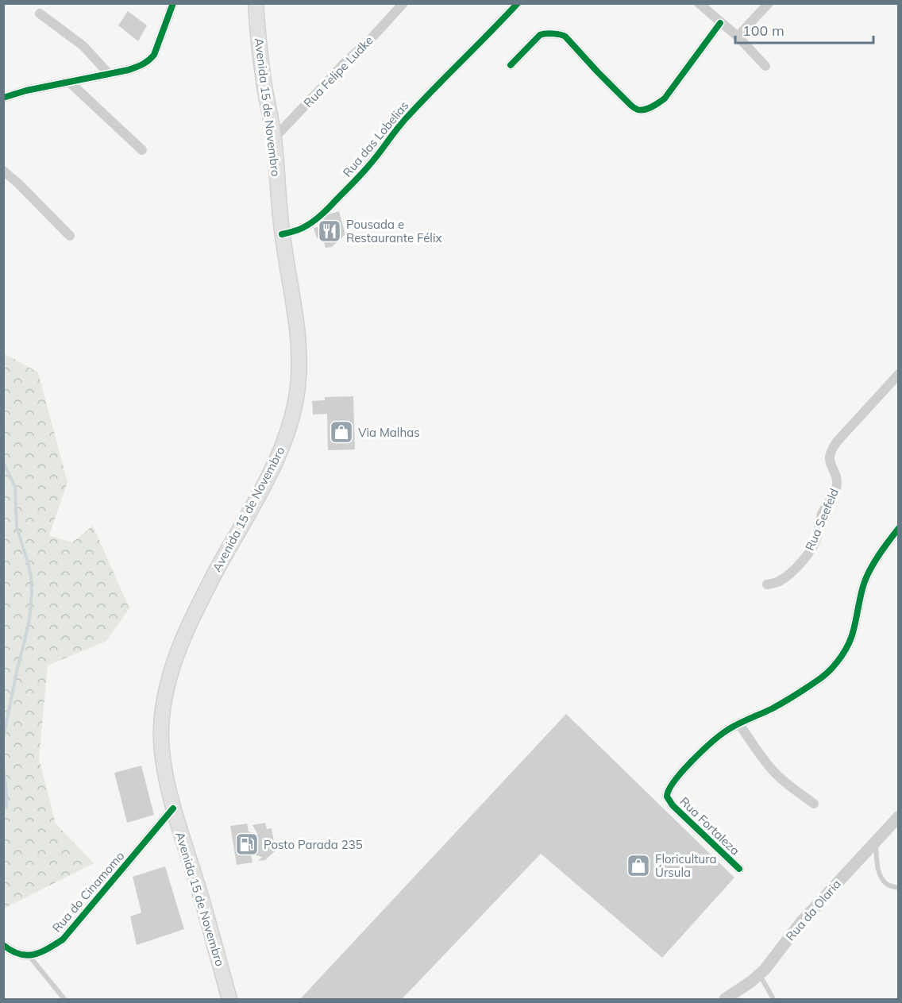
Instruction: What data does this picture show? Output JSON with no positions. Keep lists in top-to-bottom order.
{
  "streets": {
    "main road": ["Avenida 15 de Novembro"],
    "street": [
      "Rua Felipe Ludke",
      "Rua das Lobelias",
      "Rua Seefeld",
      "Rua Fortaleza",
      "Rua do Cinamomo",
      "Rua da Olaria"
    ]
  },
  "crossings": [
    ["Rua Felipe Ludke", "Avenida 15 de Novembro"],
    ["Avenida 15 de Novembro", "Rua das Lobelias"],
    ["Avenida 15 de Novembro", "Rua do Cinamomo"]
  ],
  "places": {
    "restaurant": ["Pousada e Restaurante Félix"],
    "shop": ["Via Malhas", "Floricultura Úrsula"],
    "fuel station": ["Posto Parada 235"]
  },
  "scale_bar": "100 m"
}
